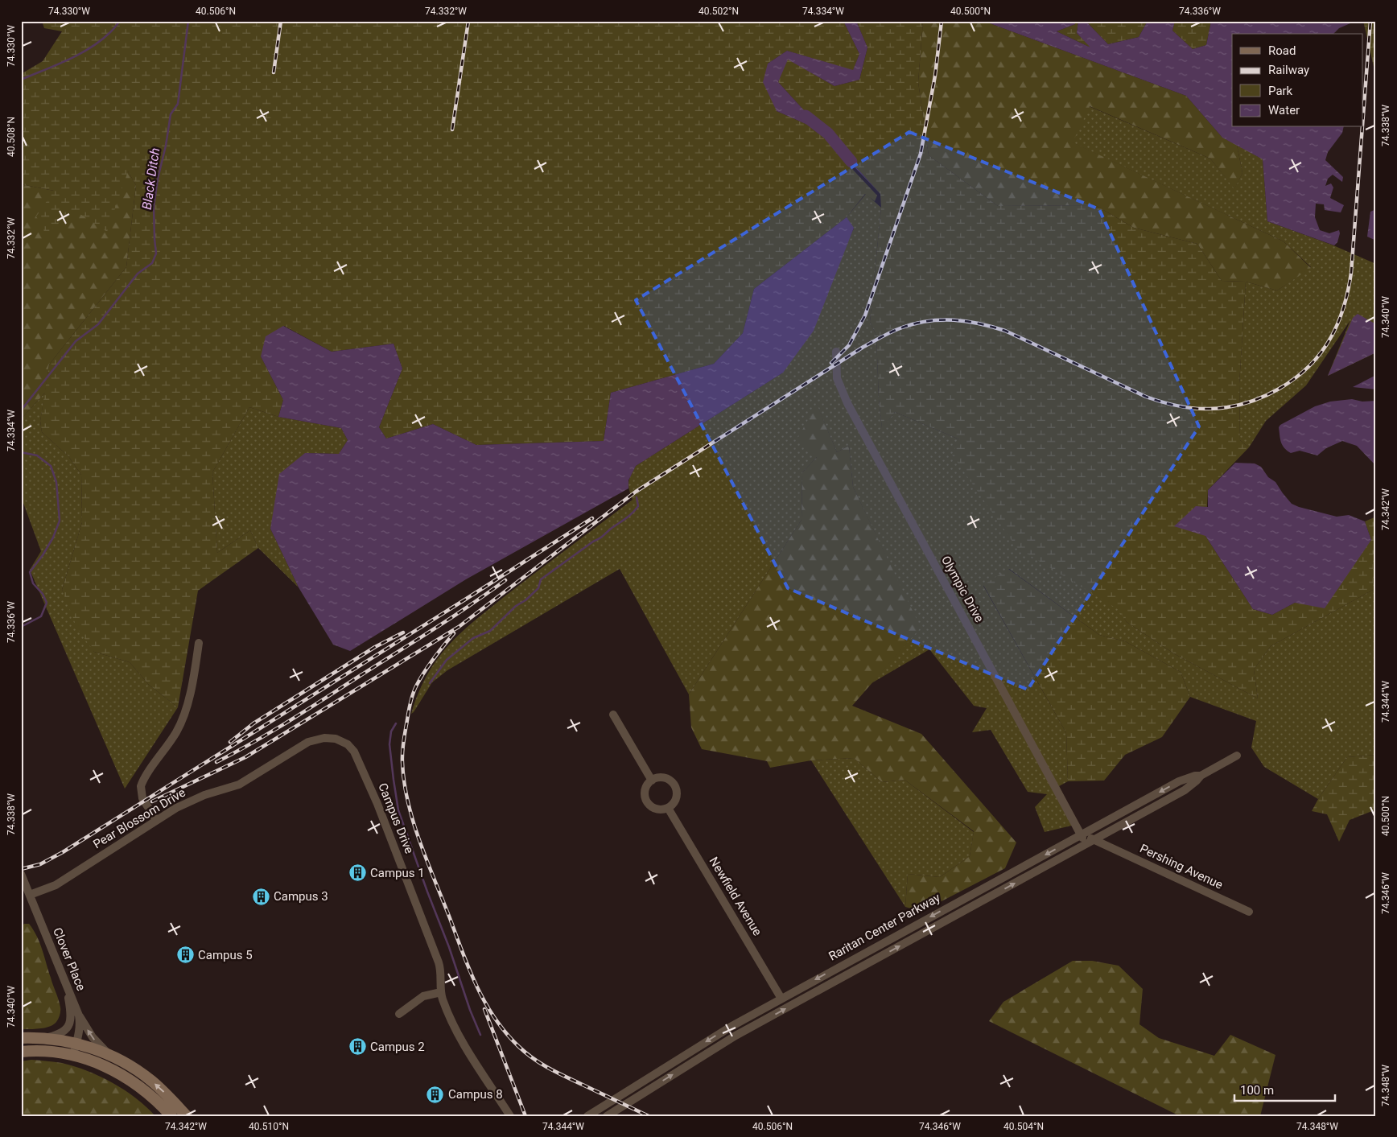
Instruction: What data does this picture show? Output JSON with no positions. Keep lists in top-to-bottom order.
{
  "streets": {
    "street": [
      "Olympic Drive",
      "Pear Blossom Drive",
      "Campus Drive",
      "Pershing Avenue",
      "Newfield Avenue",
      "Raritan Center Parkway",
      "Clover Place"
    ]
  },
  "crossings": [
    ["Olympic Drive", "Pershing Avenue"],
    ["Olympic Drive", "Raritan Center Parkway"],
    ["Pear Blossom Drive", "Campus Drive"],
    ["Pear Blossom Drive", "Clover Place"],
    ["Pershing Avenue", "Raritan Center Parkway"],
    ["Newfield Avenue", "Raritan Center Parkway"]
  ],
  "water": ["Black Ditch"],
  "places": {
    "building": [
      "Campus 1",
      "Campus 3",
      "Campus 5",
      "Campus 2",
      "Campus 8"
    ]
  },
  "legend": [
    "Road",
    "Railway",
    "Park",
    "Water"
  ],
  "scale_bar": "100 m",
  "coordinates": [
    "74.330°W",
    "40.506°N",
    "74.332°W",
    "40.502°N",
    "74.334°W",
    "40.500°N",
    "74.336°W",
    "74.338°W",
    "40.508°N",
    "74.340°W",
    "74.342°W",
    "74.344°W",
    "74.346°W",
    "74.348°W",
    "40.510°N",
    "40.504°N"
  ]
}
